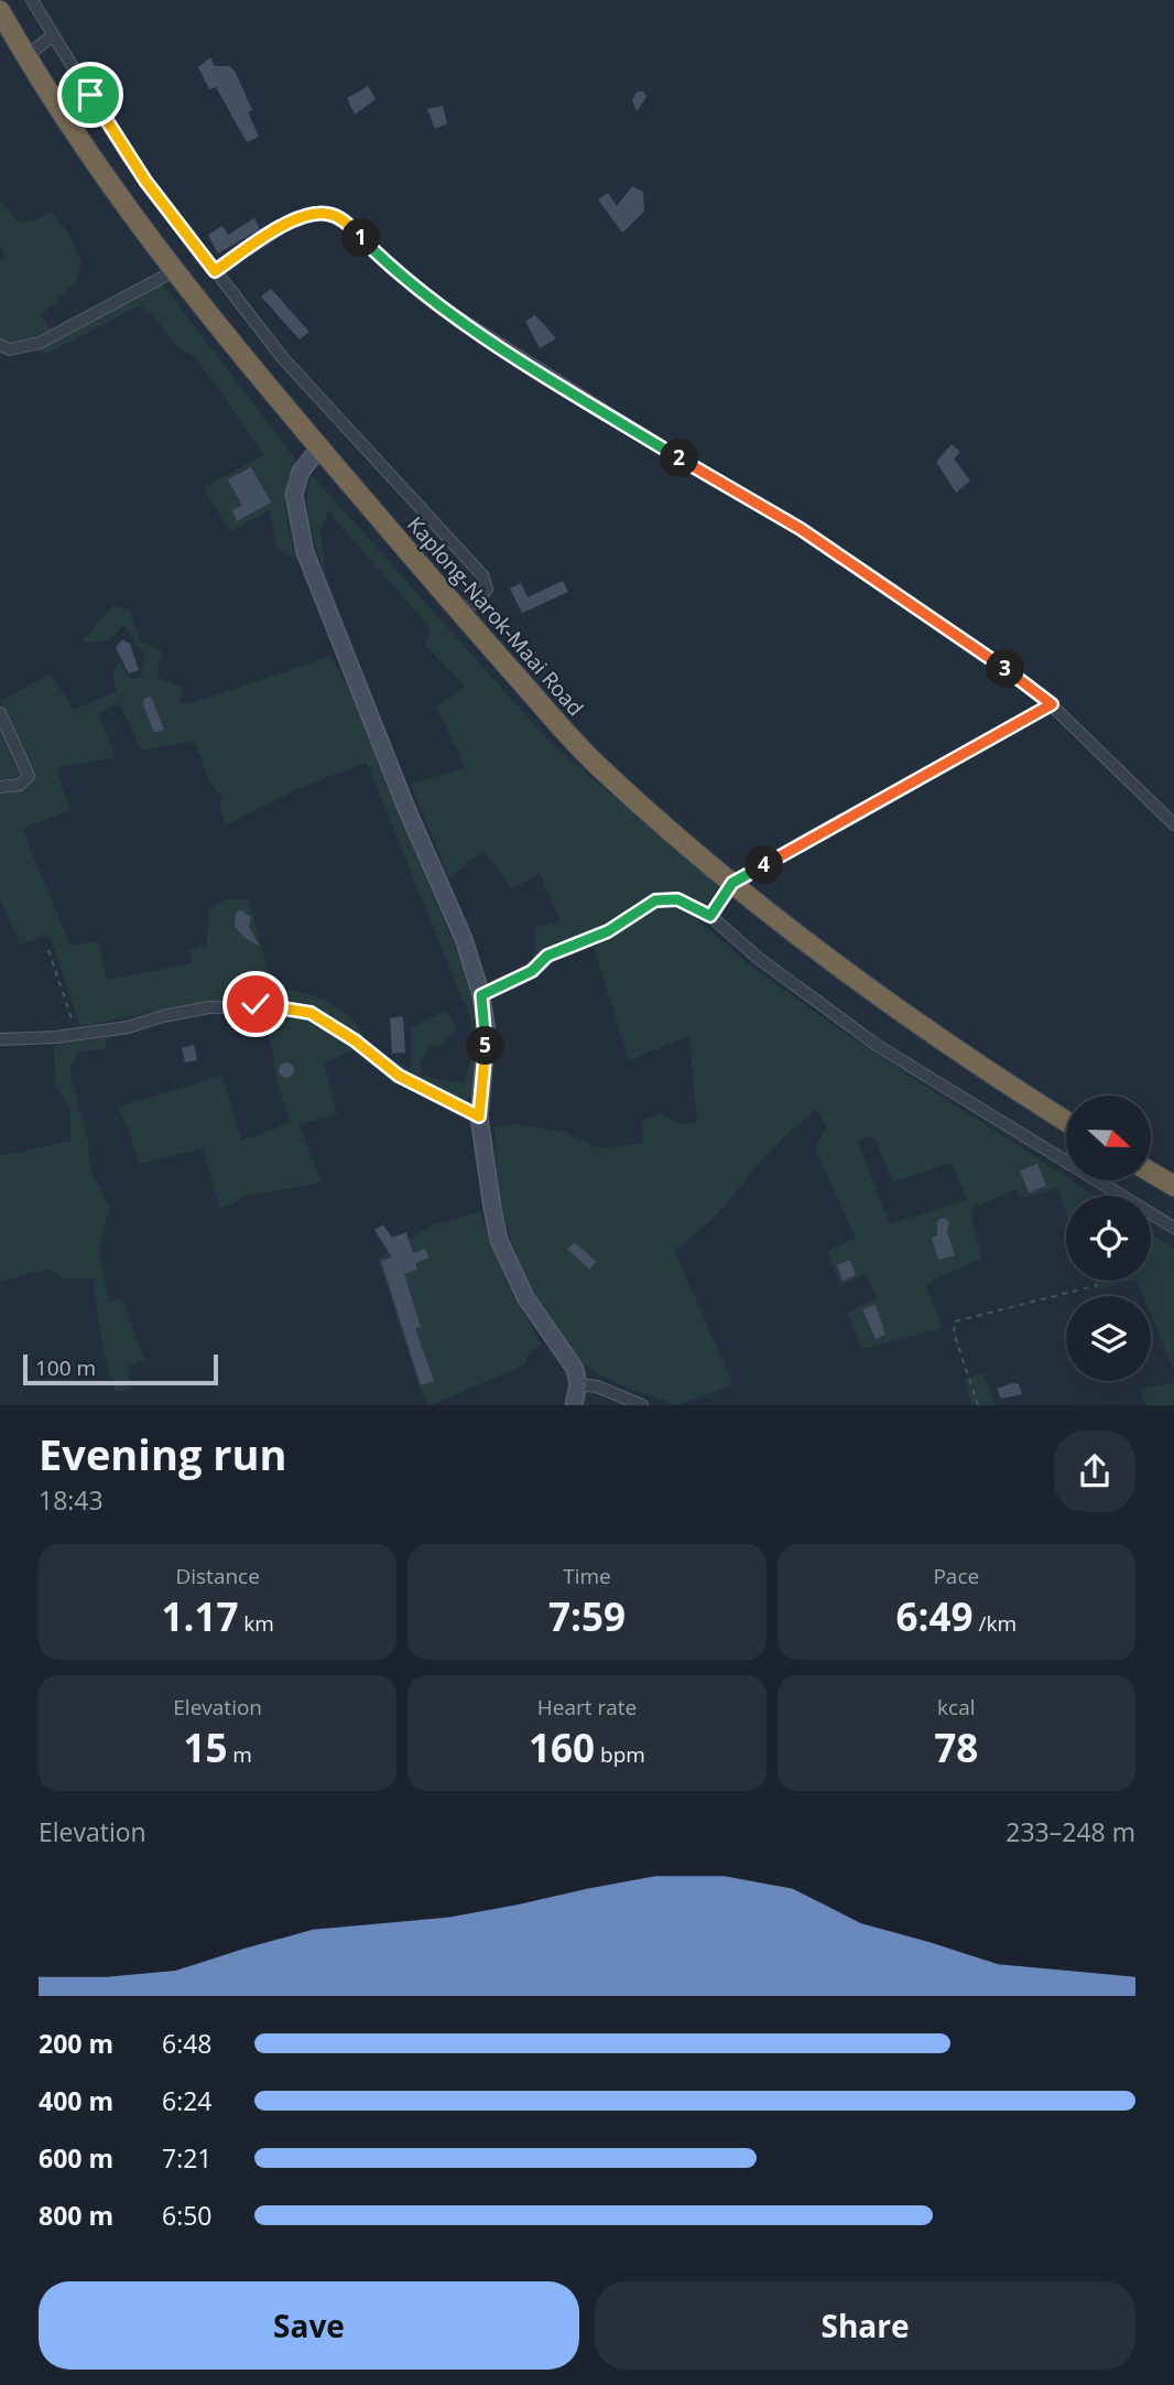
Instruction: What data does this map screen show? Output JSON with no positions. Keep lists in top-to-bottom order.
{
  "streets": {
    "highway": ["Kaplong-Narok-Maai Road"]
  },
  "scale_bar": "100 m",
  "north": "right",
  "page": {
    "pins": [
      "1",
      "2",
      "3",
      "4",
      "5"
    ],
    "scale": "100 m",
    "heading": ["Evening run", "18:43"],
    "stats": [
      ["Distance", "1.17 km"],
      ["Time", "7:59"],
      ["Pace", "6:49 /km"],
      ["Elevation", "15 m"],
      ["Heart rate", "160 bpm"],
      ["kcal", "78"]
    ],
    "chart": ["Elevation", "233–248 m"],
    "list": [
      {
        "name": "200 m",
        "note": "6:48"
      },
      {
        "name": "400 m",
        "note": "6:24"
      },
      {
        "name": "600 m",
        "note": "7:21"
      },
      {
        "name": "800 m",
        "note": "6:50"
      }
    ],
    "buttons": ["Save", "Share"]
  }
}
